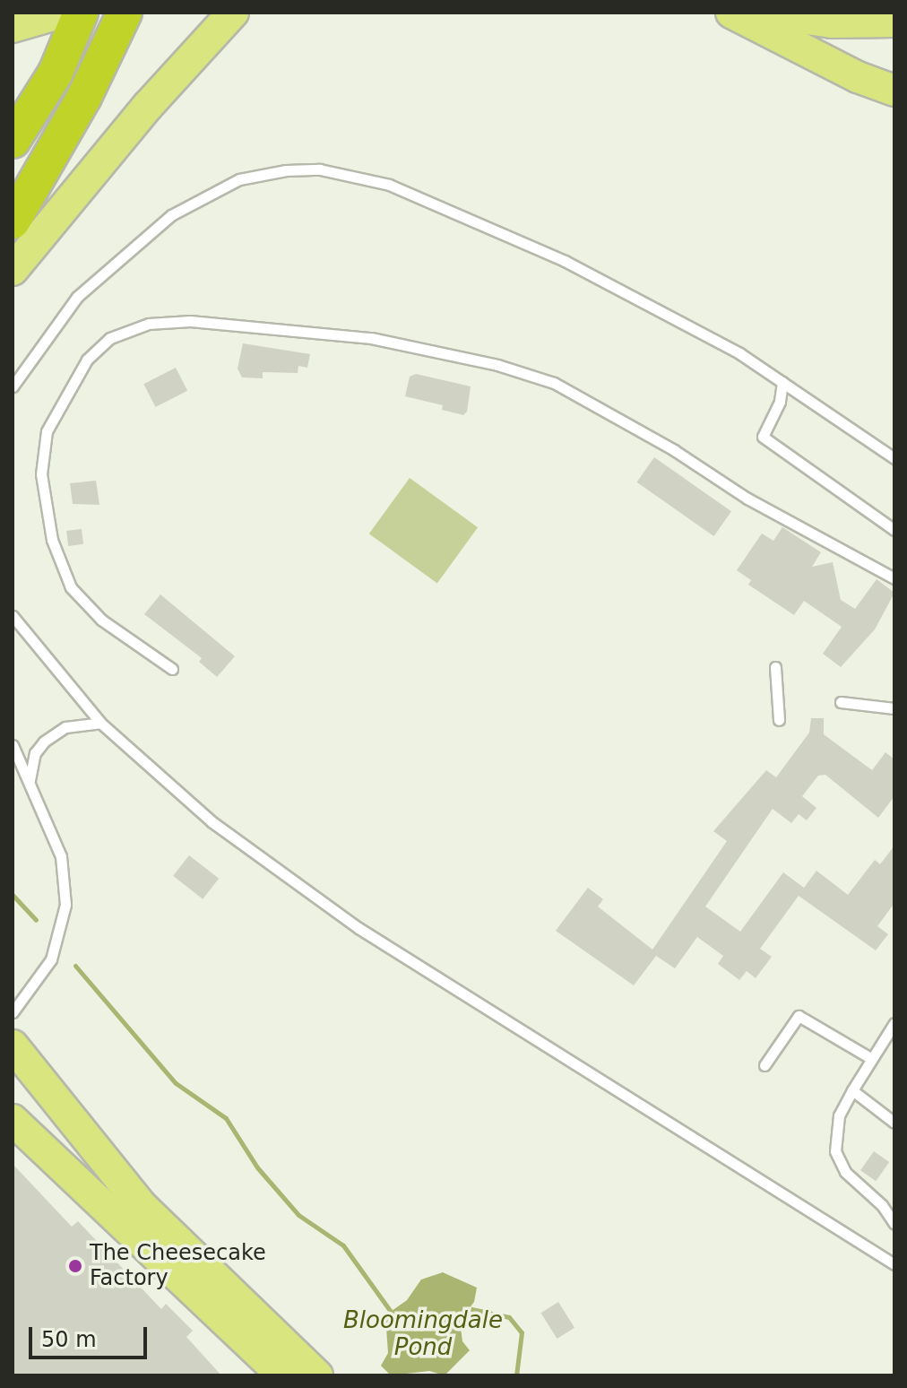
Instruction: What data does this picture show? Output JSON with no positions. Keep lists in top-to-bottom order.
{
  "water": ["Bloomingdale Pond"],
  "places": ["The Cheesecake Factory"],
  "scale_bar": "50 m"
}
